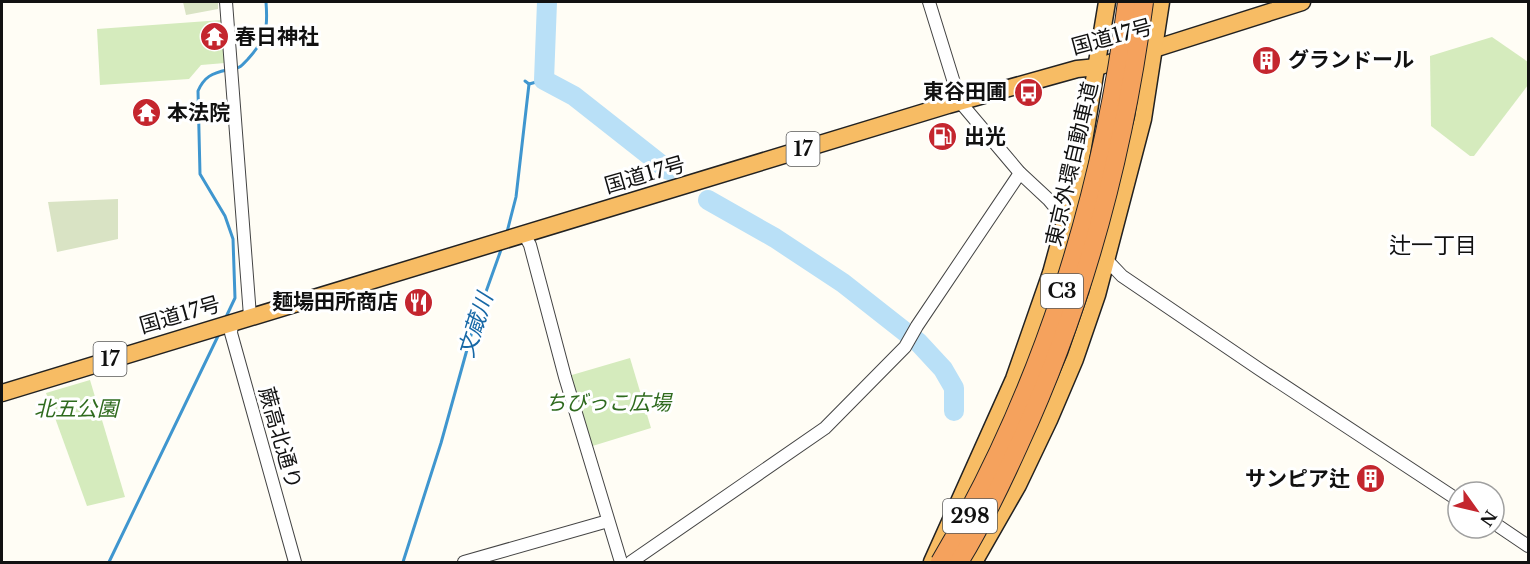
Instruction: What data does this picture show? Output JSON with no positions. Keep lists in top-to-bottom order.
{
  "streets": {
    "highway": [
      "国道17号",
      "17",
      "東京外環自動車道",
      "C3",
      "298"
    ],
    "street": ["蕨高北通り"]
  },
  "crossings": [
    ["国道17号", "蕨高北通り"],
    ["東京外環自動車道", "298"]
  ],
  "districts": ["辻一丁目"],
  "water": ["文蔵川"],
  "parks": ["ちびっこ広場", "北五公園"],
  "places": {
    "temple": ["春日神社", "本法院"],
    "building": ["グランドール", "サンピア辻"],
    "bus stop": ["東谷田圃"],
    "fuel station": ["出光"],
    "restaurant": ["麺場田所商店"]
  },
  "north": "bottom right"
}
